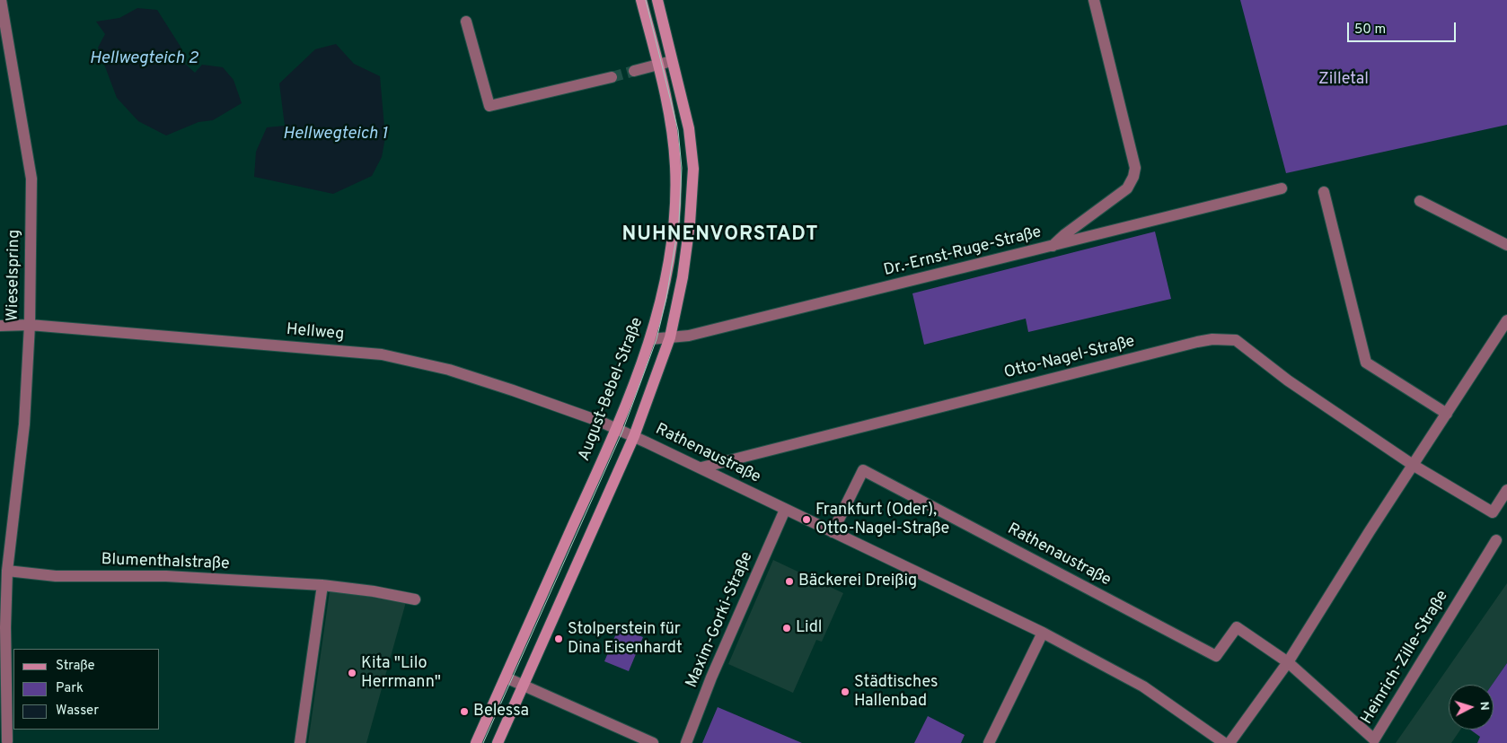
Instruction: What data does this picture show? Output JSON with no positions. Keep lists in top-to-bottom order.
{
  "streets": {
    "street": [
      "Dr.-Ernst-Ruge-Straße",
      "Wieselspring",
      "Hellweg",
      "Otto-Nagel-Straße",
      "August-Bebel-Straße",
      "Rathenaustraße",
      "Blumenthalstraße",
      "Maxim-Gorki-Straße",
      "Heinrich-Zille-Straße"
    ]
  },
  "crossings": [
    ["Dr.-Ernst-Ruge-Straße", "August-Bebel-Straße"],
    ["Wieselspring", "Hellweg"],
    ["Wieselspring", "Blumenthalstraße"],
    ["Hellweg", "August-Bebel-Straße"],
    ["Hellweg", "Rathenaustraße"],
    ["Otto-Nagel-Straße", "Rathenaustraße"],
    ["August-Bebel-Straße", "Rathenaustraße"],
    ["Rathenaustraße", "Maxim-Gorki-Straße"],
    ["Rathenaustraße", "Heinrich-Zille-Straße"]
  ],
  "districts": ["NUHNENVORSTADT"],
  "water": ["Hellwegteich 2", "Hellwegteich 1"],
  "parks": ["Zilletal"],
  "places": [
    "Frankfurt (Oder), Otto-Nagel-Straße",
    "Bäckerei Dreißig",
    "Lidl",
    "Stolperstein für Dina Eisenhardt",
    "Kita \"Lilo Herrmann\"",
    "Städtisches Hallenbad",
    "Belessa"
  ],
  "legend": ["Straße", "Park", "Wasser"],
  "scale_bar": "50 m",
  "north": "right"
}
